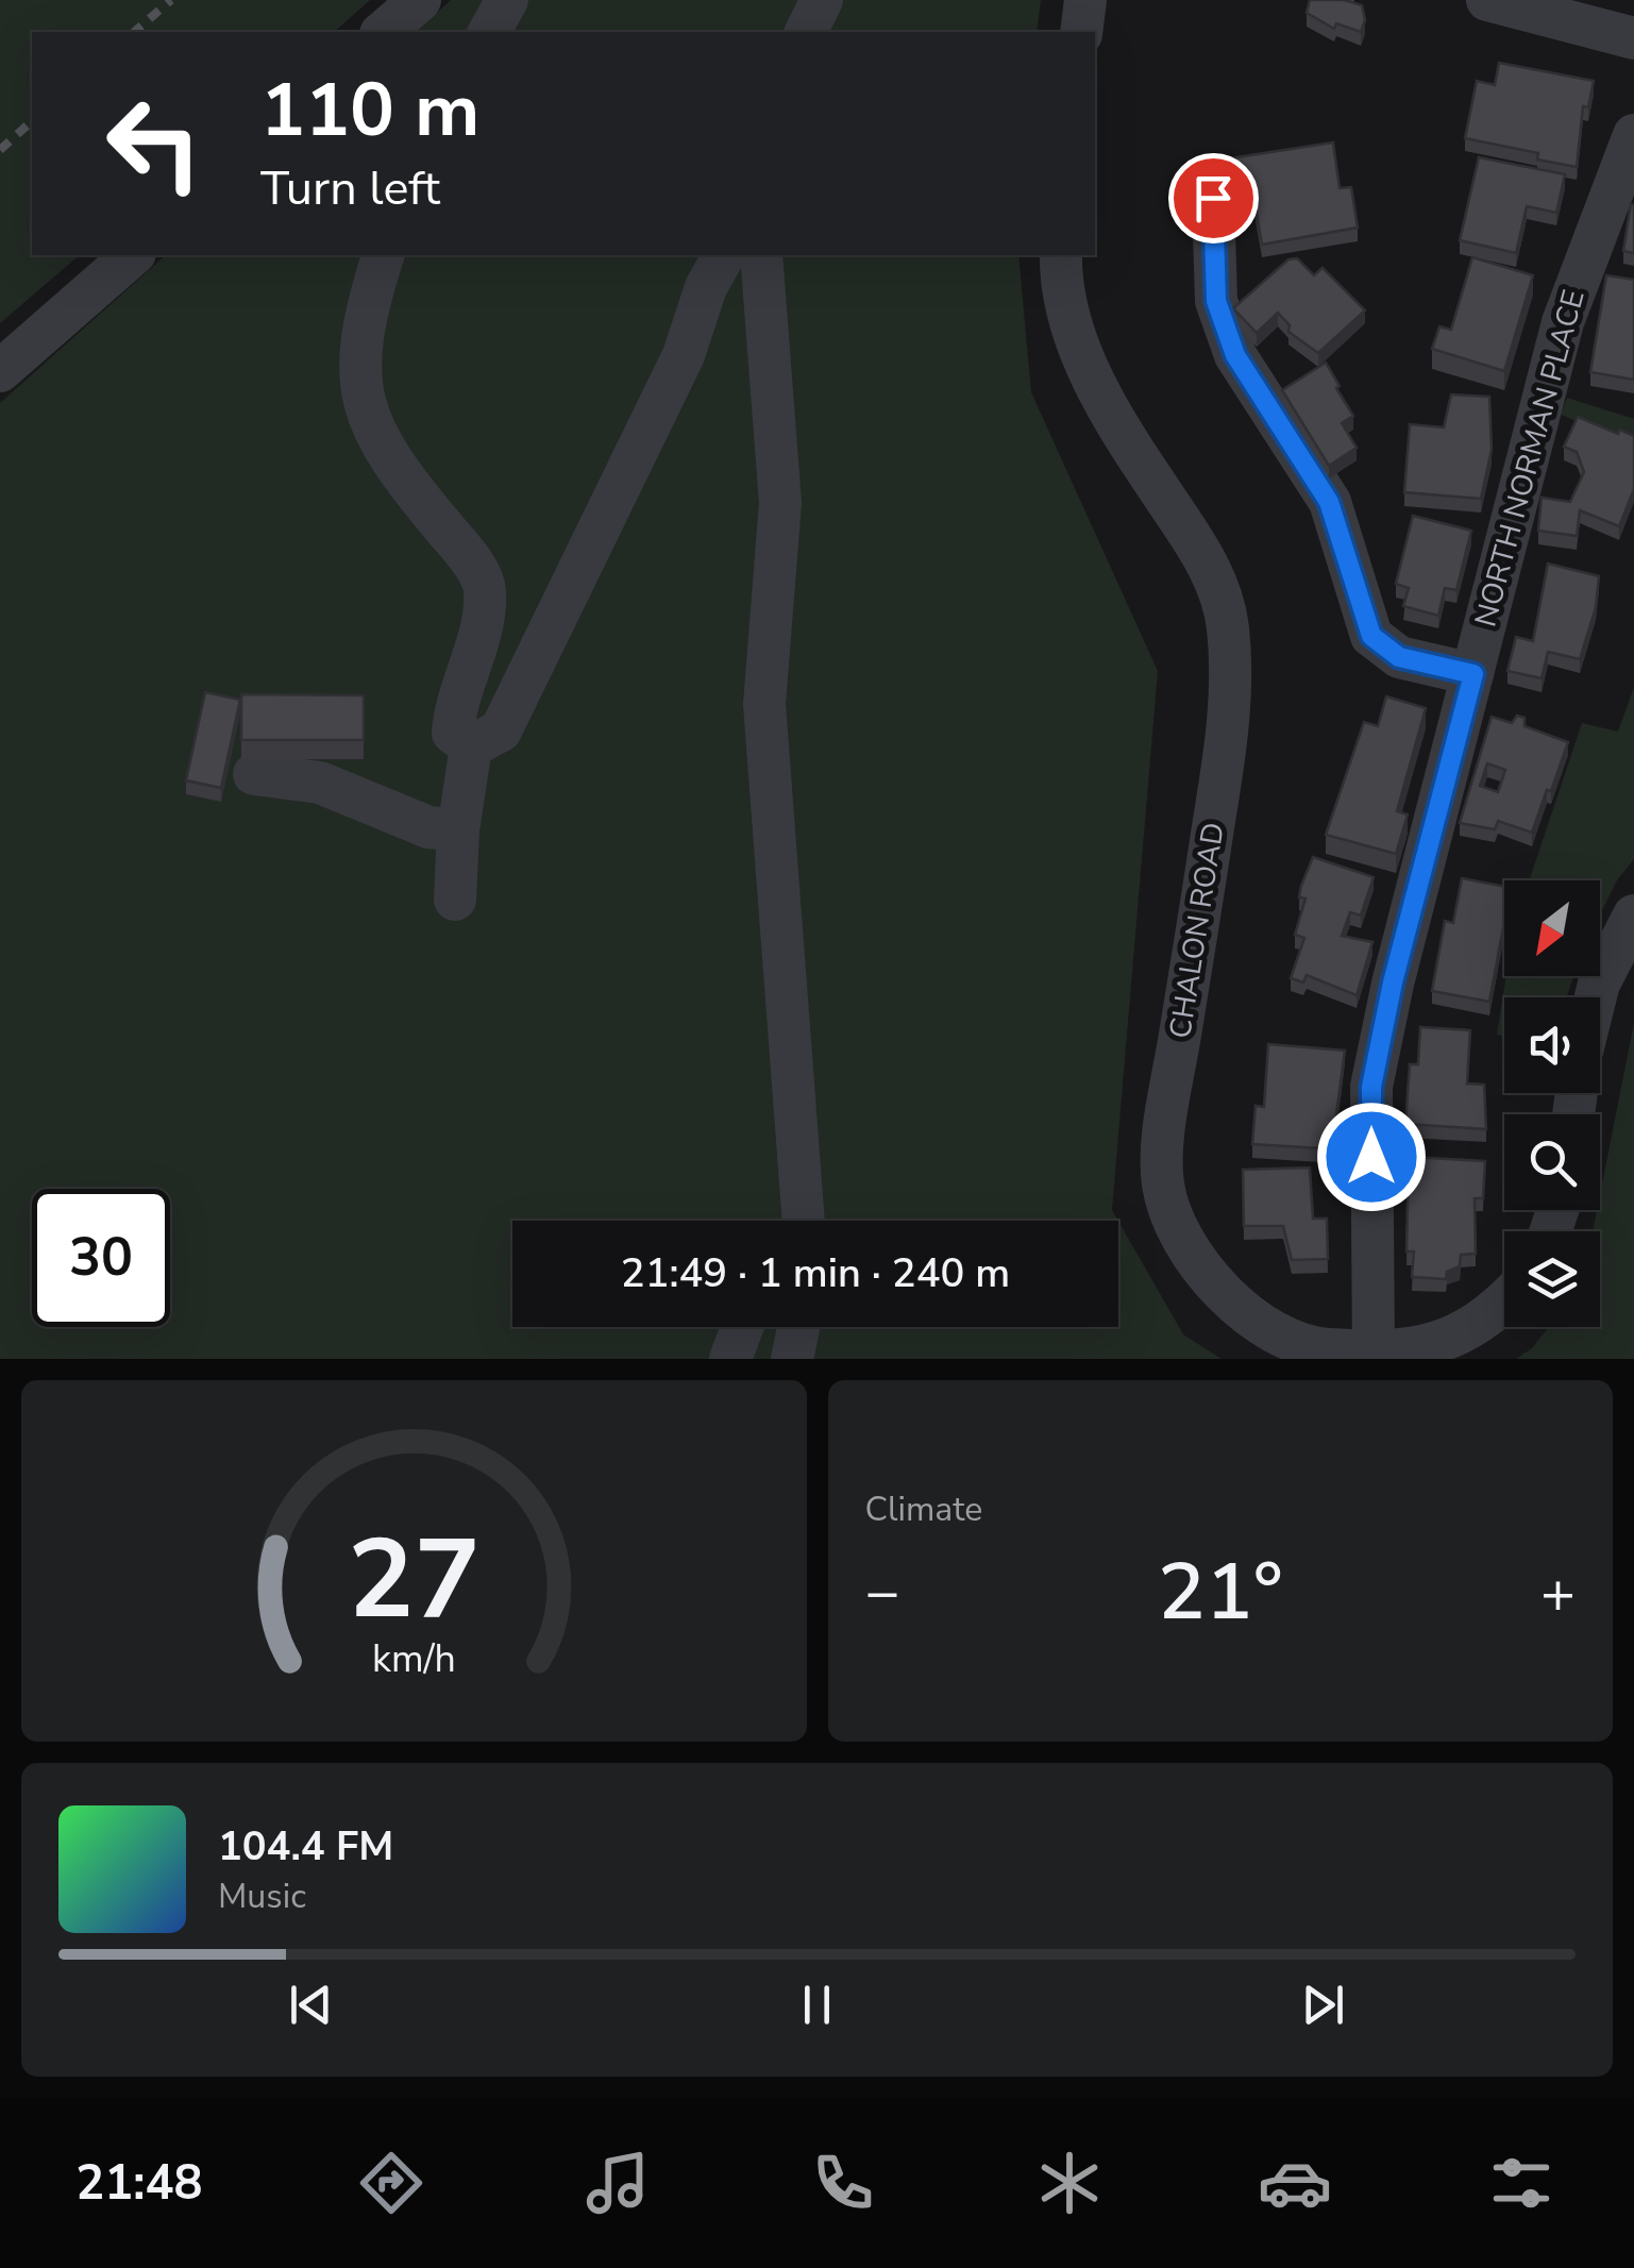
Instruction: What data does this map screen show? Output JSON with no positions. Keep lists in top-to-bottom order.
{
  "streets": {
    "street": ["NORTH NORMAN PLACE", "CHALON ROAD"]
  },
  "crossings": [
    ["NORTH NORMAN PLACE", "CHALON ROAD"]
  ],
  "north": "bottom left",
  "page": {
    "turn": ["110 m", "Turn left"],
    "limit": "30",
    "trip": "21:49 · 1 min · 240 m",
    "tile": "Climate",
    "heat": ["−", "21°", "+"],
    "song": ["104.4 FM", "Music"],
    "tabs": "21:48",
    "gauge": ["27", "km/h"]
  }
}
